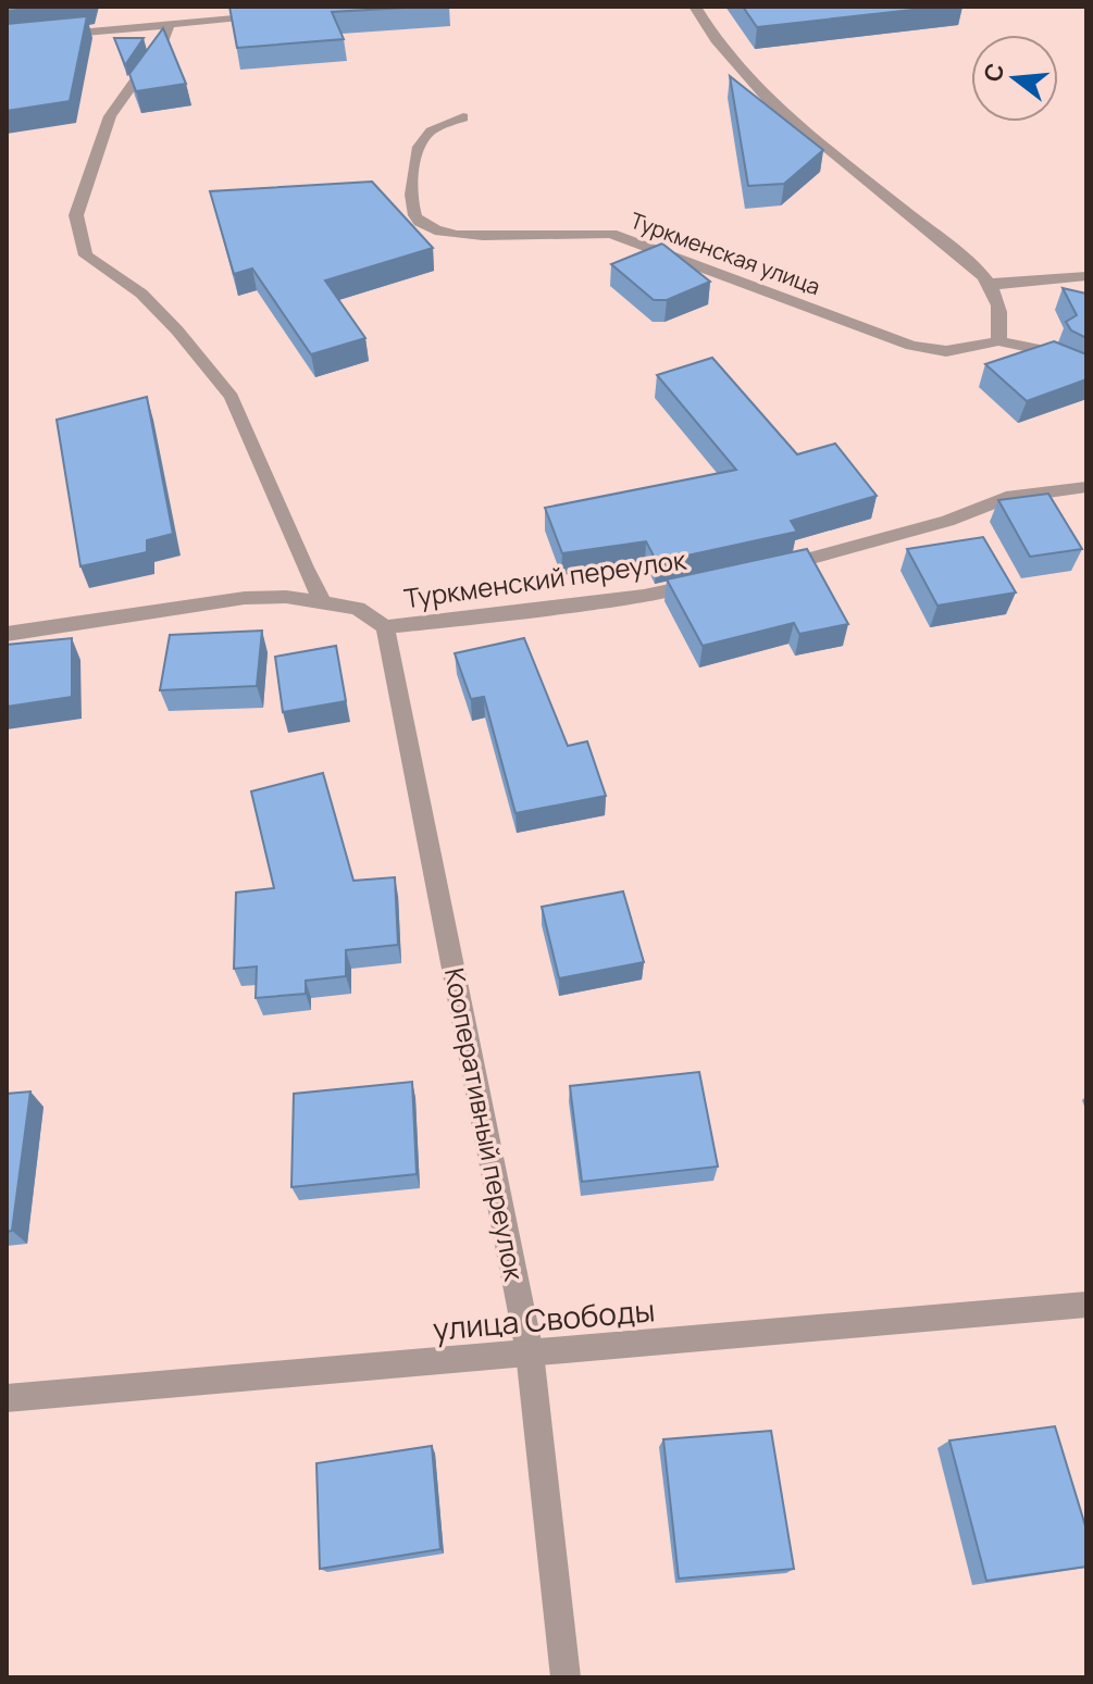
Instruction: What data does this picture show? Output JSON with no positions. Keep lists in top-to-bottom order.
{
  "streets": {
    "street": [
      "Туркменская улица",
      "Туркменский переулок",
      "Кооперативный переулок",
      "улица Свободы"
    ]
  },
  "crossings": [
    ["Туркменский переулок", "Кооперативный переулок"],
    ["Кооперативный переулок", "улица Свободы"]
  ],
  "north": "left"
}
